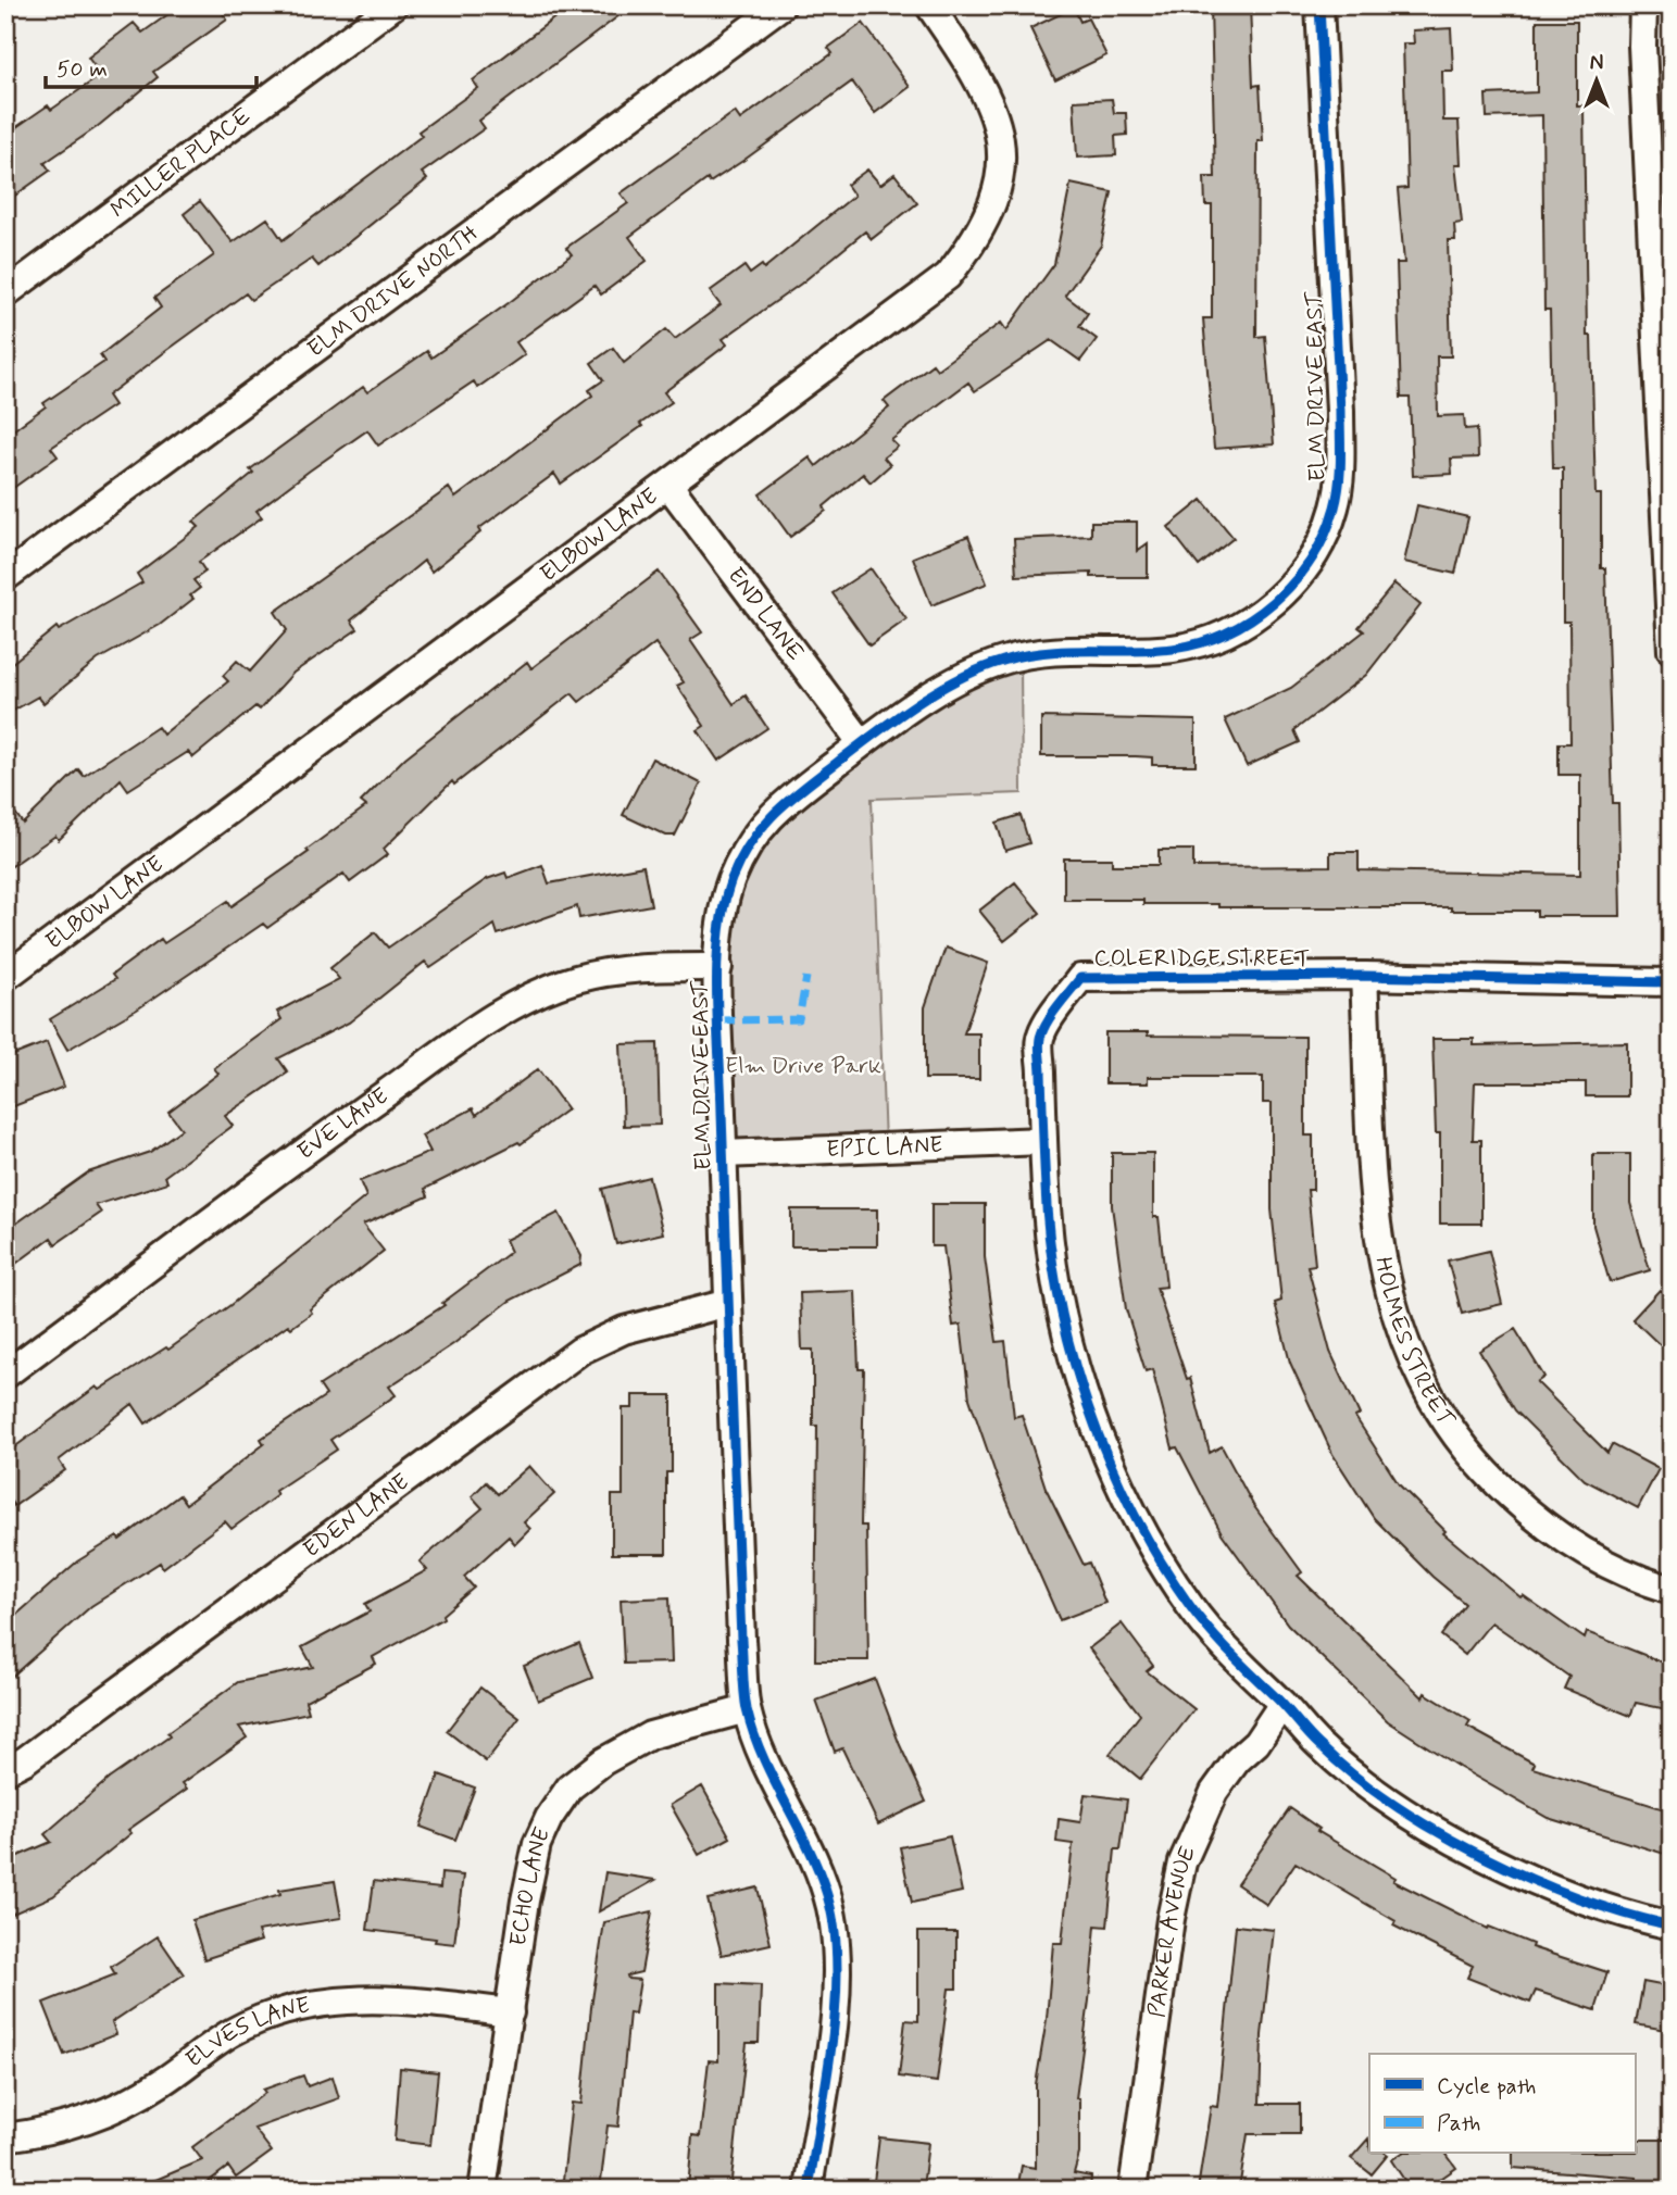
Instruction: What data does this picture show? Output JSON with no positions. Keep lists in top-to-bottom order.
{
  "streets": {
    "street": [
      "MILLER PLACE",
      "ELM DRIVE NORTH",
      "ELM DRIVE EAST",
      "ELBOW LANE",
      "END LANE",
      "COLERIDGE STREET",
      "EVE LANE",
      "EPIC LANE",
      "HOLMES STREET",
      "EDEN LANE",
      "ECHO LANE",
      "PARKER AVENUE",
      "ELVES LANE"
    ]
  },
  "crossings": [
    ["ELM DRIVE EAST", "END LANE"],
    ["ELM DRIVE EAST", "EVE LANE"],
    ["ELM DRIVE EAST", "EPIC LANE"],
    ["ELM DRIVE EAST", "EDEN LANE"],
    ["ELM DRIVE EAST", "ECHO LANE"],
    ["ELBOW LANE", "END LANE"],
    ["COLERIDGE STREET", "EPIC LANE"],
    ["COLERIDGE STREET", "HOLMES STREET"],
    ["COLERIDGE STREET", "PARKER AVENUE"],
    ["ECHO LANE", "ELVES LANE"]
  ],
  "parks": ["Elm Drive Park"],
  "legend": ["Cycle path", "Path"],
  "scale_bar": "50 m",
  "north": "top"
}
